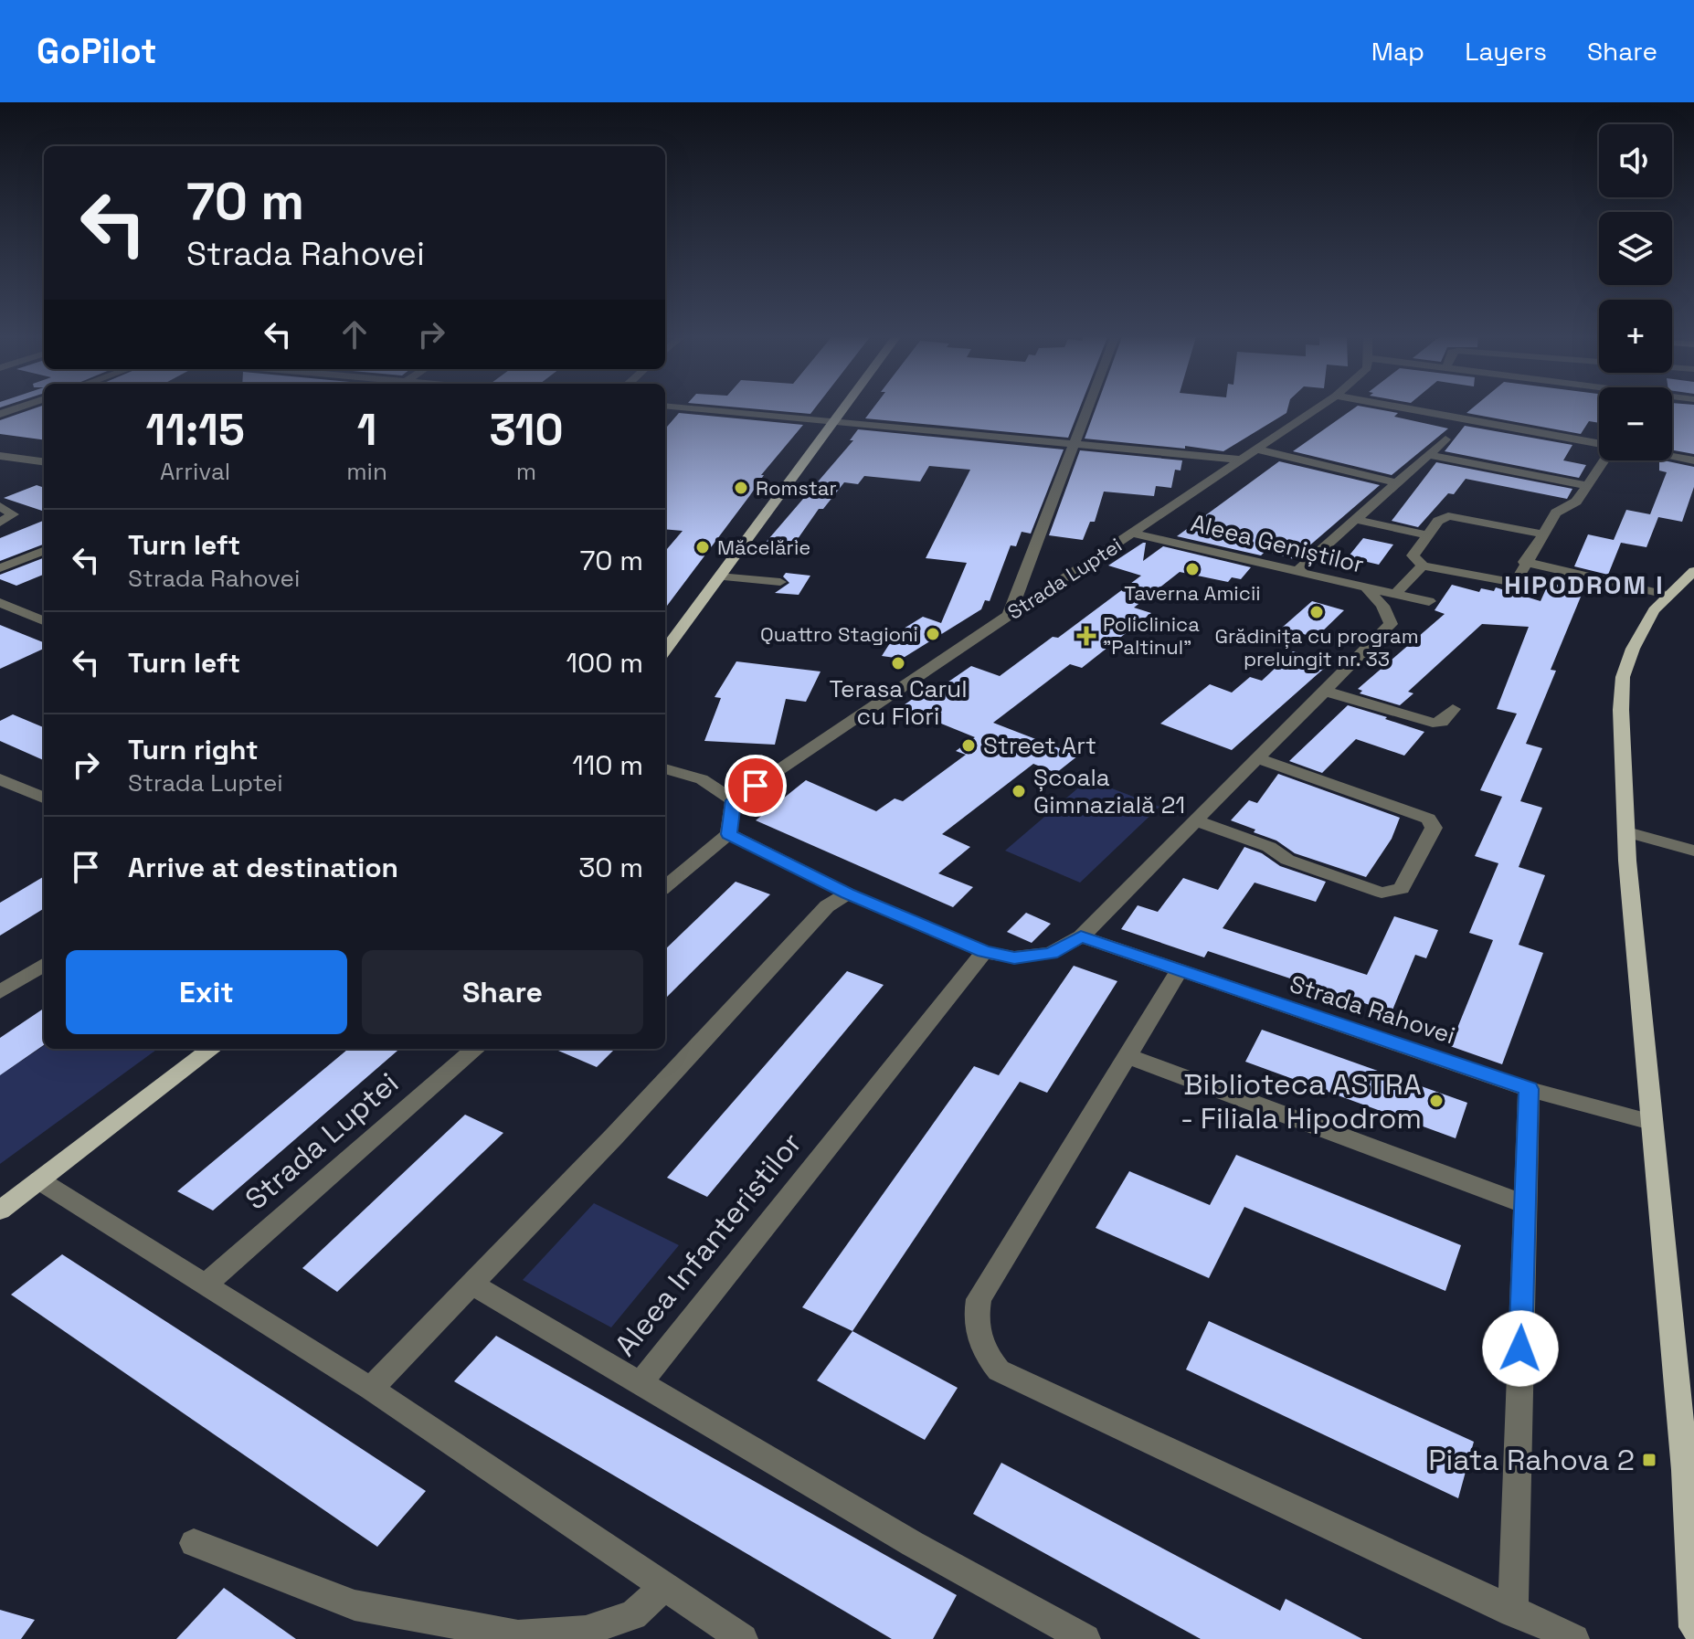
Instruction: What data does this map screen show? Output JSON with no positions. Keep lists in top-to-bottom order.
{
  "streets": {
    "street": [
      "Aleea Geniștilor",
      "Strada Luptei",
      "Strada Rahovei",
      "Aleea Infanteristilor"
    ]
  },
  "crossings": [
    ["Aleea Geniștilor", "Strada Luptei"],
    ["Aleea Geniștilor", "Strada Rahovei"],
    ["Aleea Geniștilor", "Aleea Infanteristilor"]
  ],
  "districts": ["HIPODROM I"],
  "places": {
    "other": [
      "Romstar",
      "Măcelărie",
      "Taverna Amicii",
      "Grădinița cu program prelungit nr. 33",
      "Quattro Stagioni",
      "Terasa Carul cu Flori",
      "Street Art",
      "Școala Gimnazială 21",
      "Biblioteca ASTRA - Filiala Hipodrom"
    ],
    "health": ["Policlinica \"Paltinul\""],
    "transit": ["Piata Rahova 2"]
  },
  "page": {
    "header": "GoPilot",
    "nav": ["Map", "Layers", "Share"],
    "map_buttons": ["+", "−"],
    "turn": ["70 m", "Strada Rahovei"],
    "eta": [
      "11:15",
      "Arrival",
      "1",
      "min",
      "310",
      "m"
    ],
    "list": [
      {
        "name": "Turn left",
        "note": "Strada Rahovei",
        "value": "70 m"
      },
      {
        "name": "Turn left",
        "value": "100 m"
      },
      {
        "name": "Turn right",
        "note": "Strada Luptei",
        "value": "110 m"
      },
      {
        "name": "Arrive at destination",
        "value": "30 m"
      }
    ],
    "buttons": ["Exit", "Share"]
  }
}
